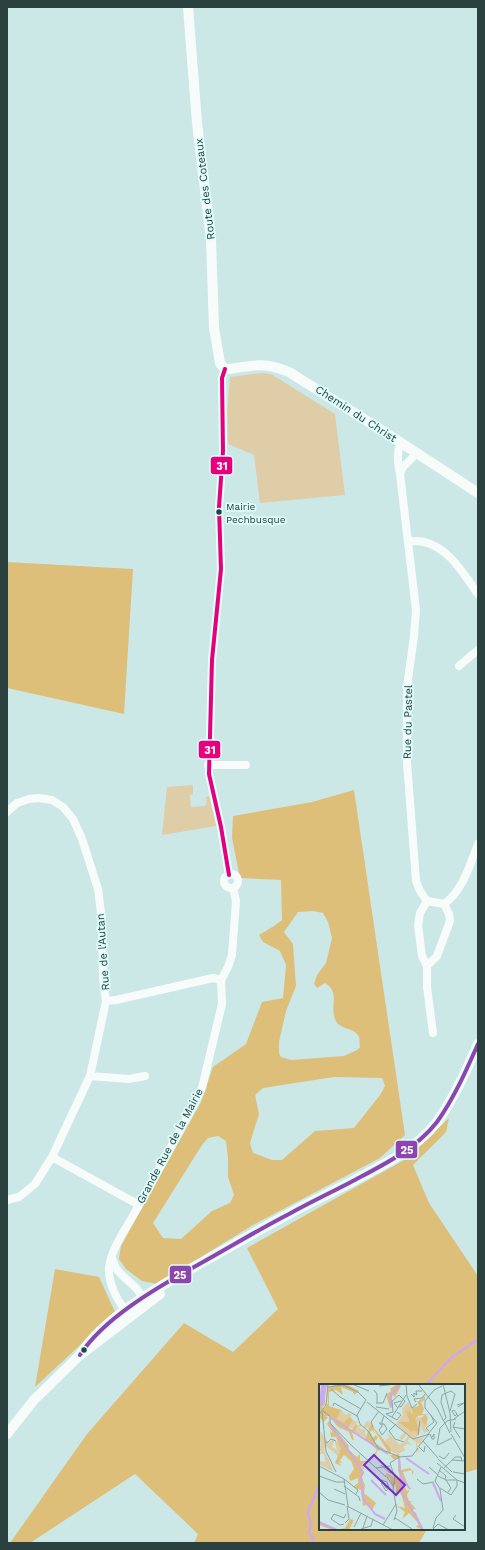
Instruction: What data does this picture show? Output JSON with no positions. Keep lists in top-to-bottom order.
{
  "streets": {
    "street": [
      "Route des Coteaux",
      "Chemin du Christ",
      "Rue du Pastel",
      "Rue de l'Autan",
      "Grande Rue de la Mairie"
    ]
  },
  "crossings": [
    ["Route des Coteaux", "Chemin du Christ"],
    ["Route des Coteaux", "Grande Rue de la Mairie"],
    ["Chemin du Christ", "Rue du Pastel"],
    ["Chemin du Christ", "Grande Rue de la Mairie"]
  ],
  "places": ["Mairie Pechbusque"],
  "lines": ["transit line 31", "transit line 25"]
}
